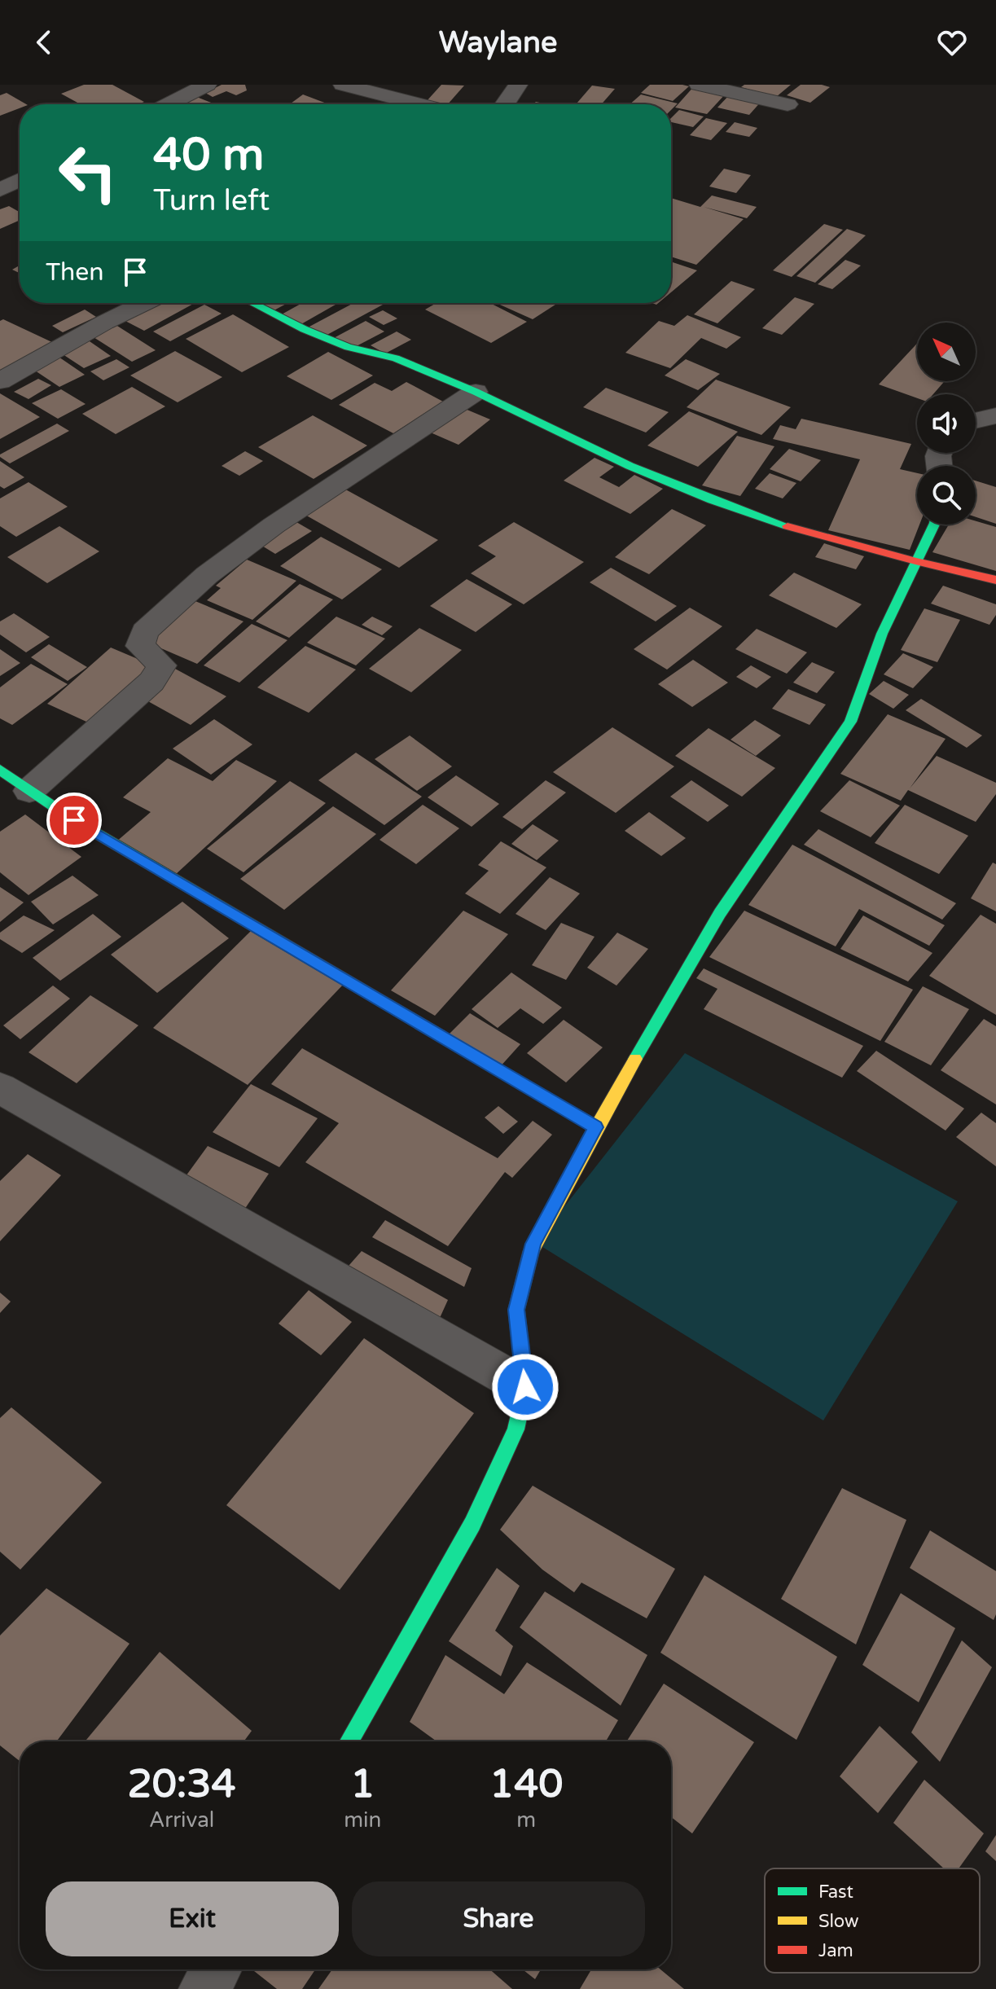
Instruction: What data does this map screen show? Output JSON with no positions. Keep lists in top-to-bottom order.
{
  "legend": ["Fast", "Slow", "Jam"],
  "north": "top left",
  "page": {
    "header": "Waylane",
    "turn": ["40 m", "Turn left"],
    "then": "Then",
    "eta": [
      "20:34",
      "Arrival",
      "1",
      "min",
      "140",
      "m"
    ],
    "buttons": ["Exit", "Share"]
  }
}
